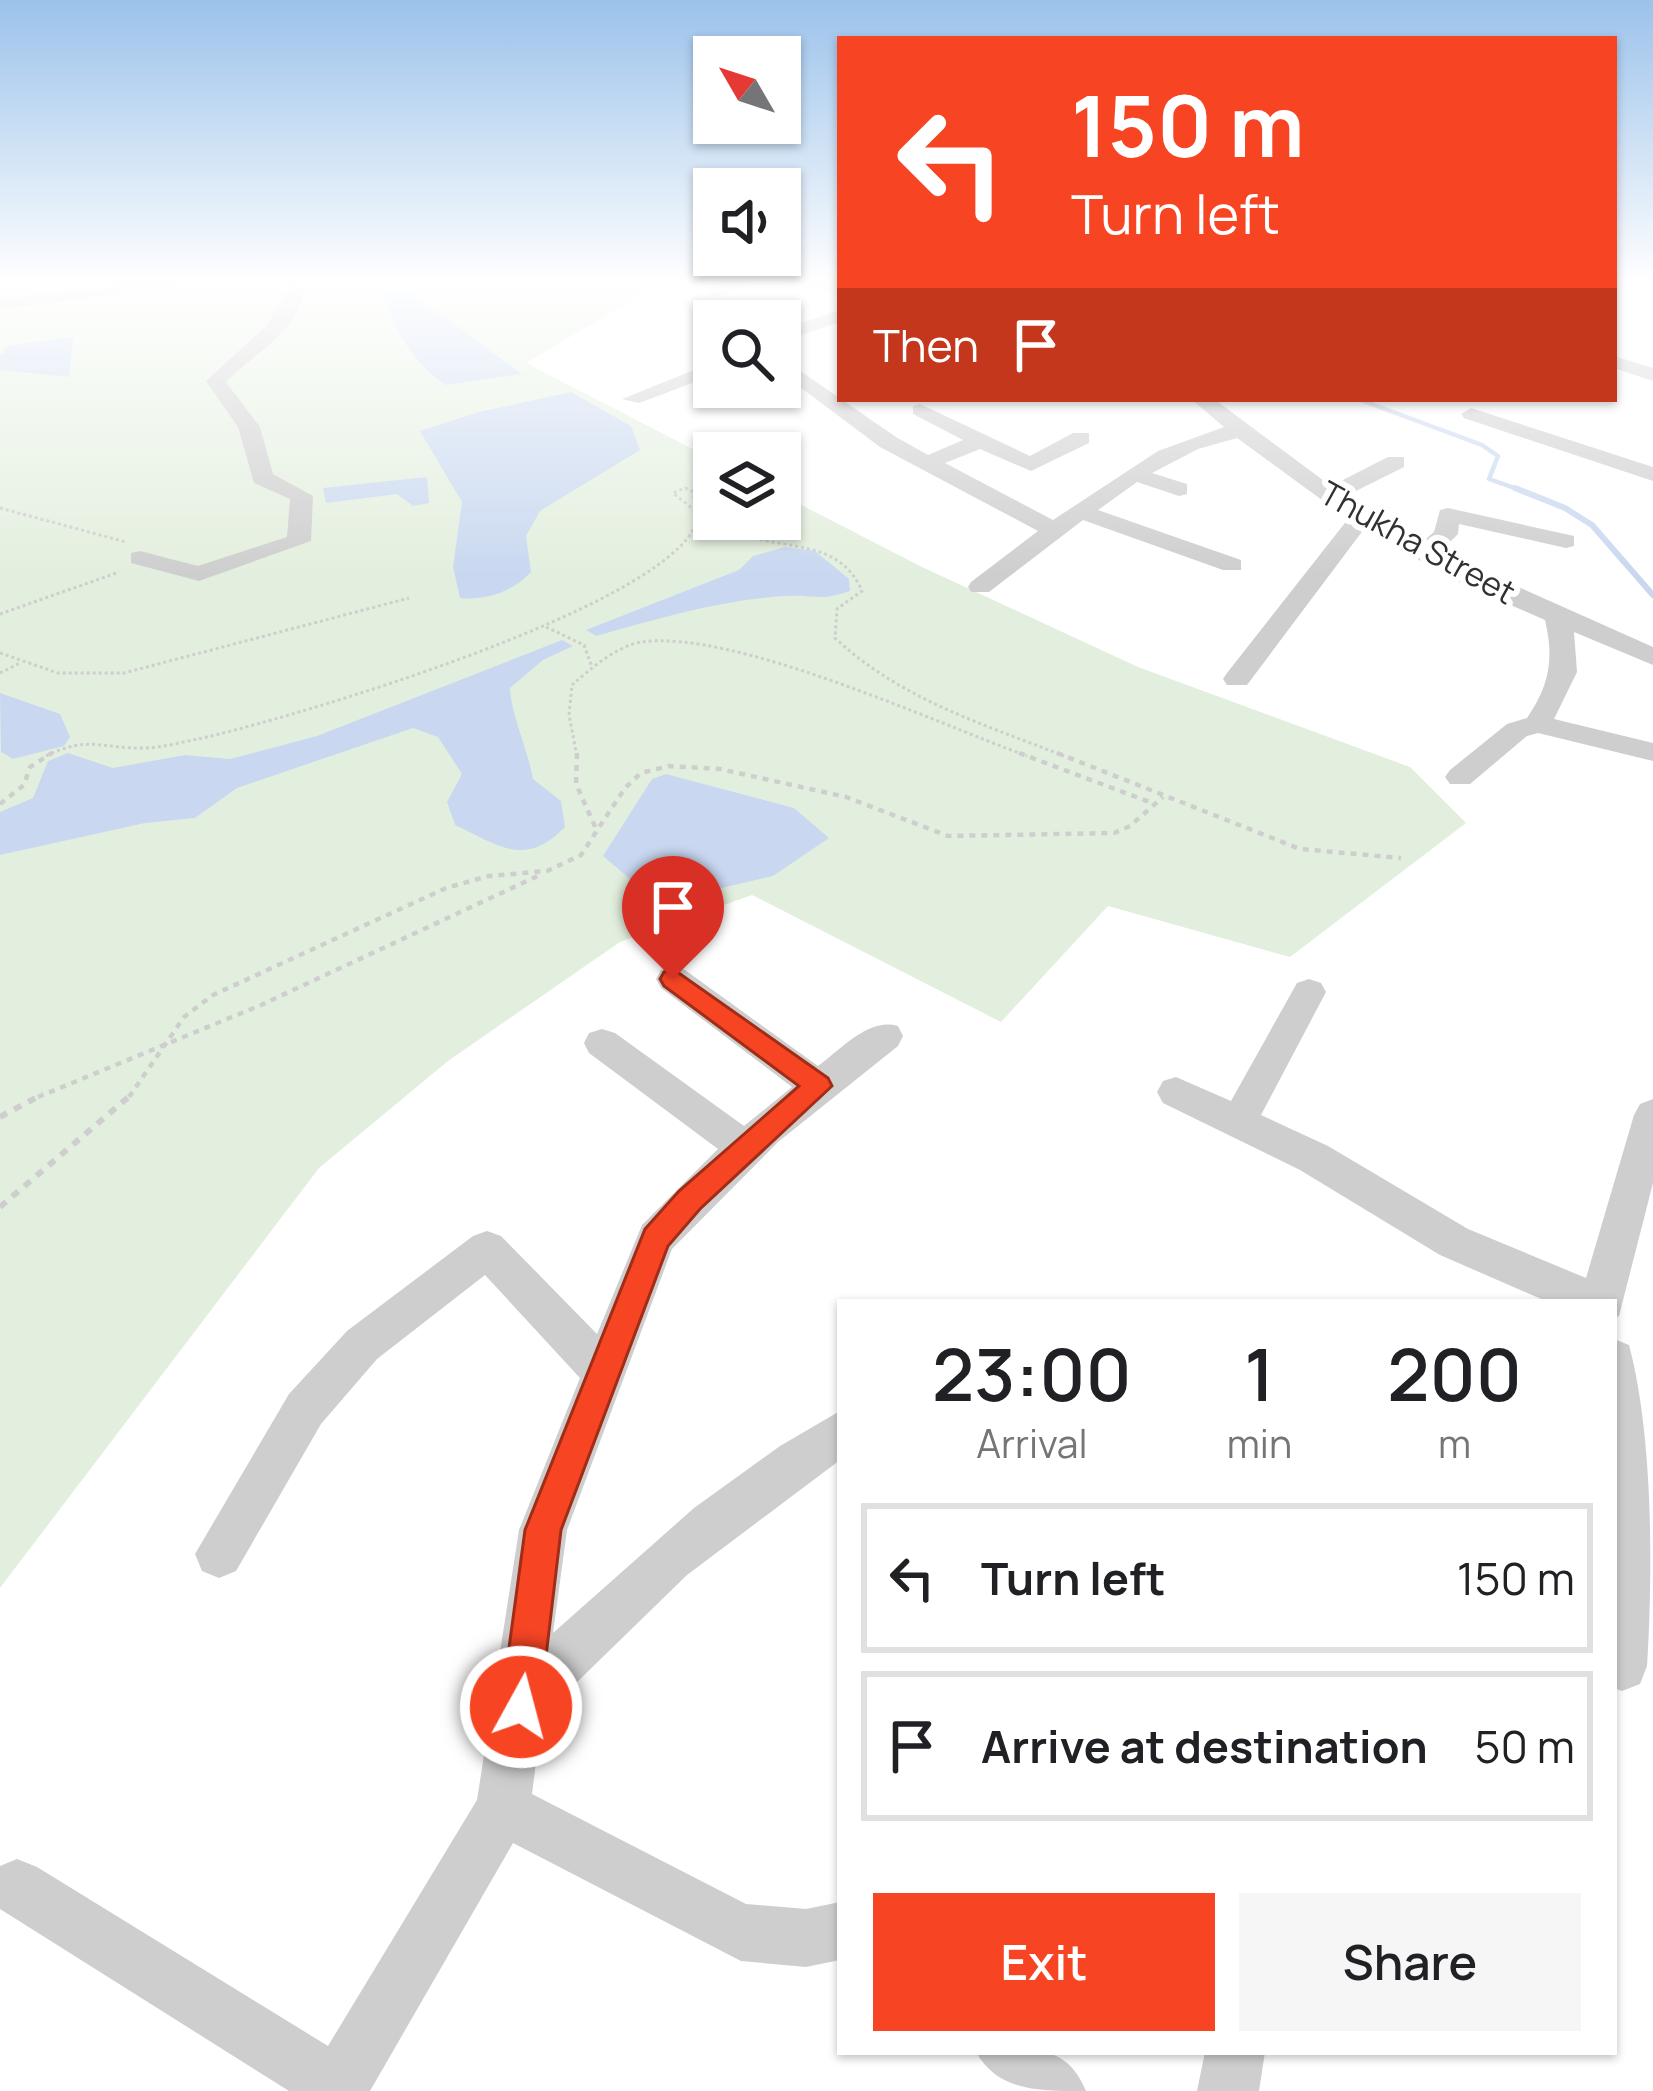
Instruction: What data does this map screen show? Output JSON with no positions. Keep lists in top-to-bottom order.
{
  "streets": {
    "street": ["Thukha Street"]
  },
  "north": "top left",
  "page": {
    "turn": ["150 m", "Turn left"],
    "then": "Then",
    "eta": [
      "23:00",
      "Arrival",
      "1",
      "min",
      "200",
      "m"
    ],
    "list": [
      {
        "name": "Turn left",
        "value": "150 m"
      },
      {
        "name": "Arrive at destination",
        "value": "50 m"
      }
    ],
    "buttons": ["Exit", "Share"]
  }
}
